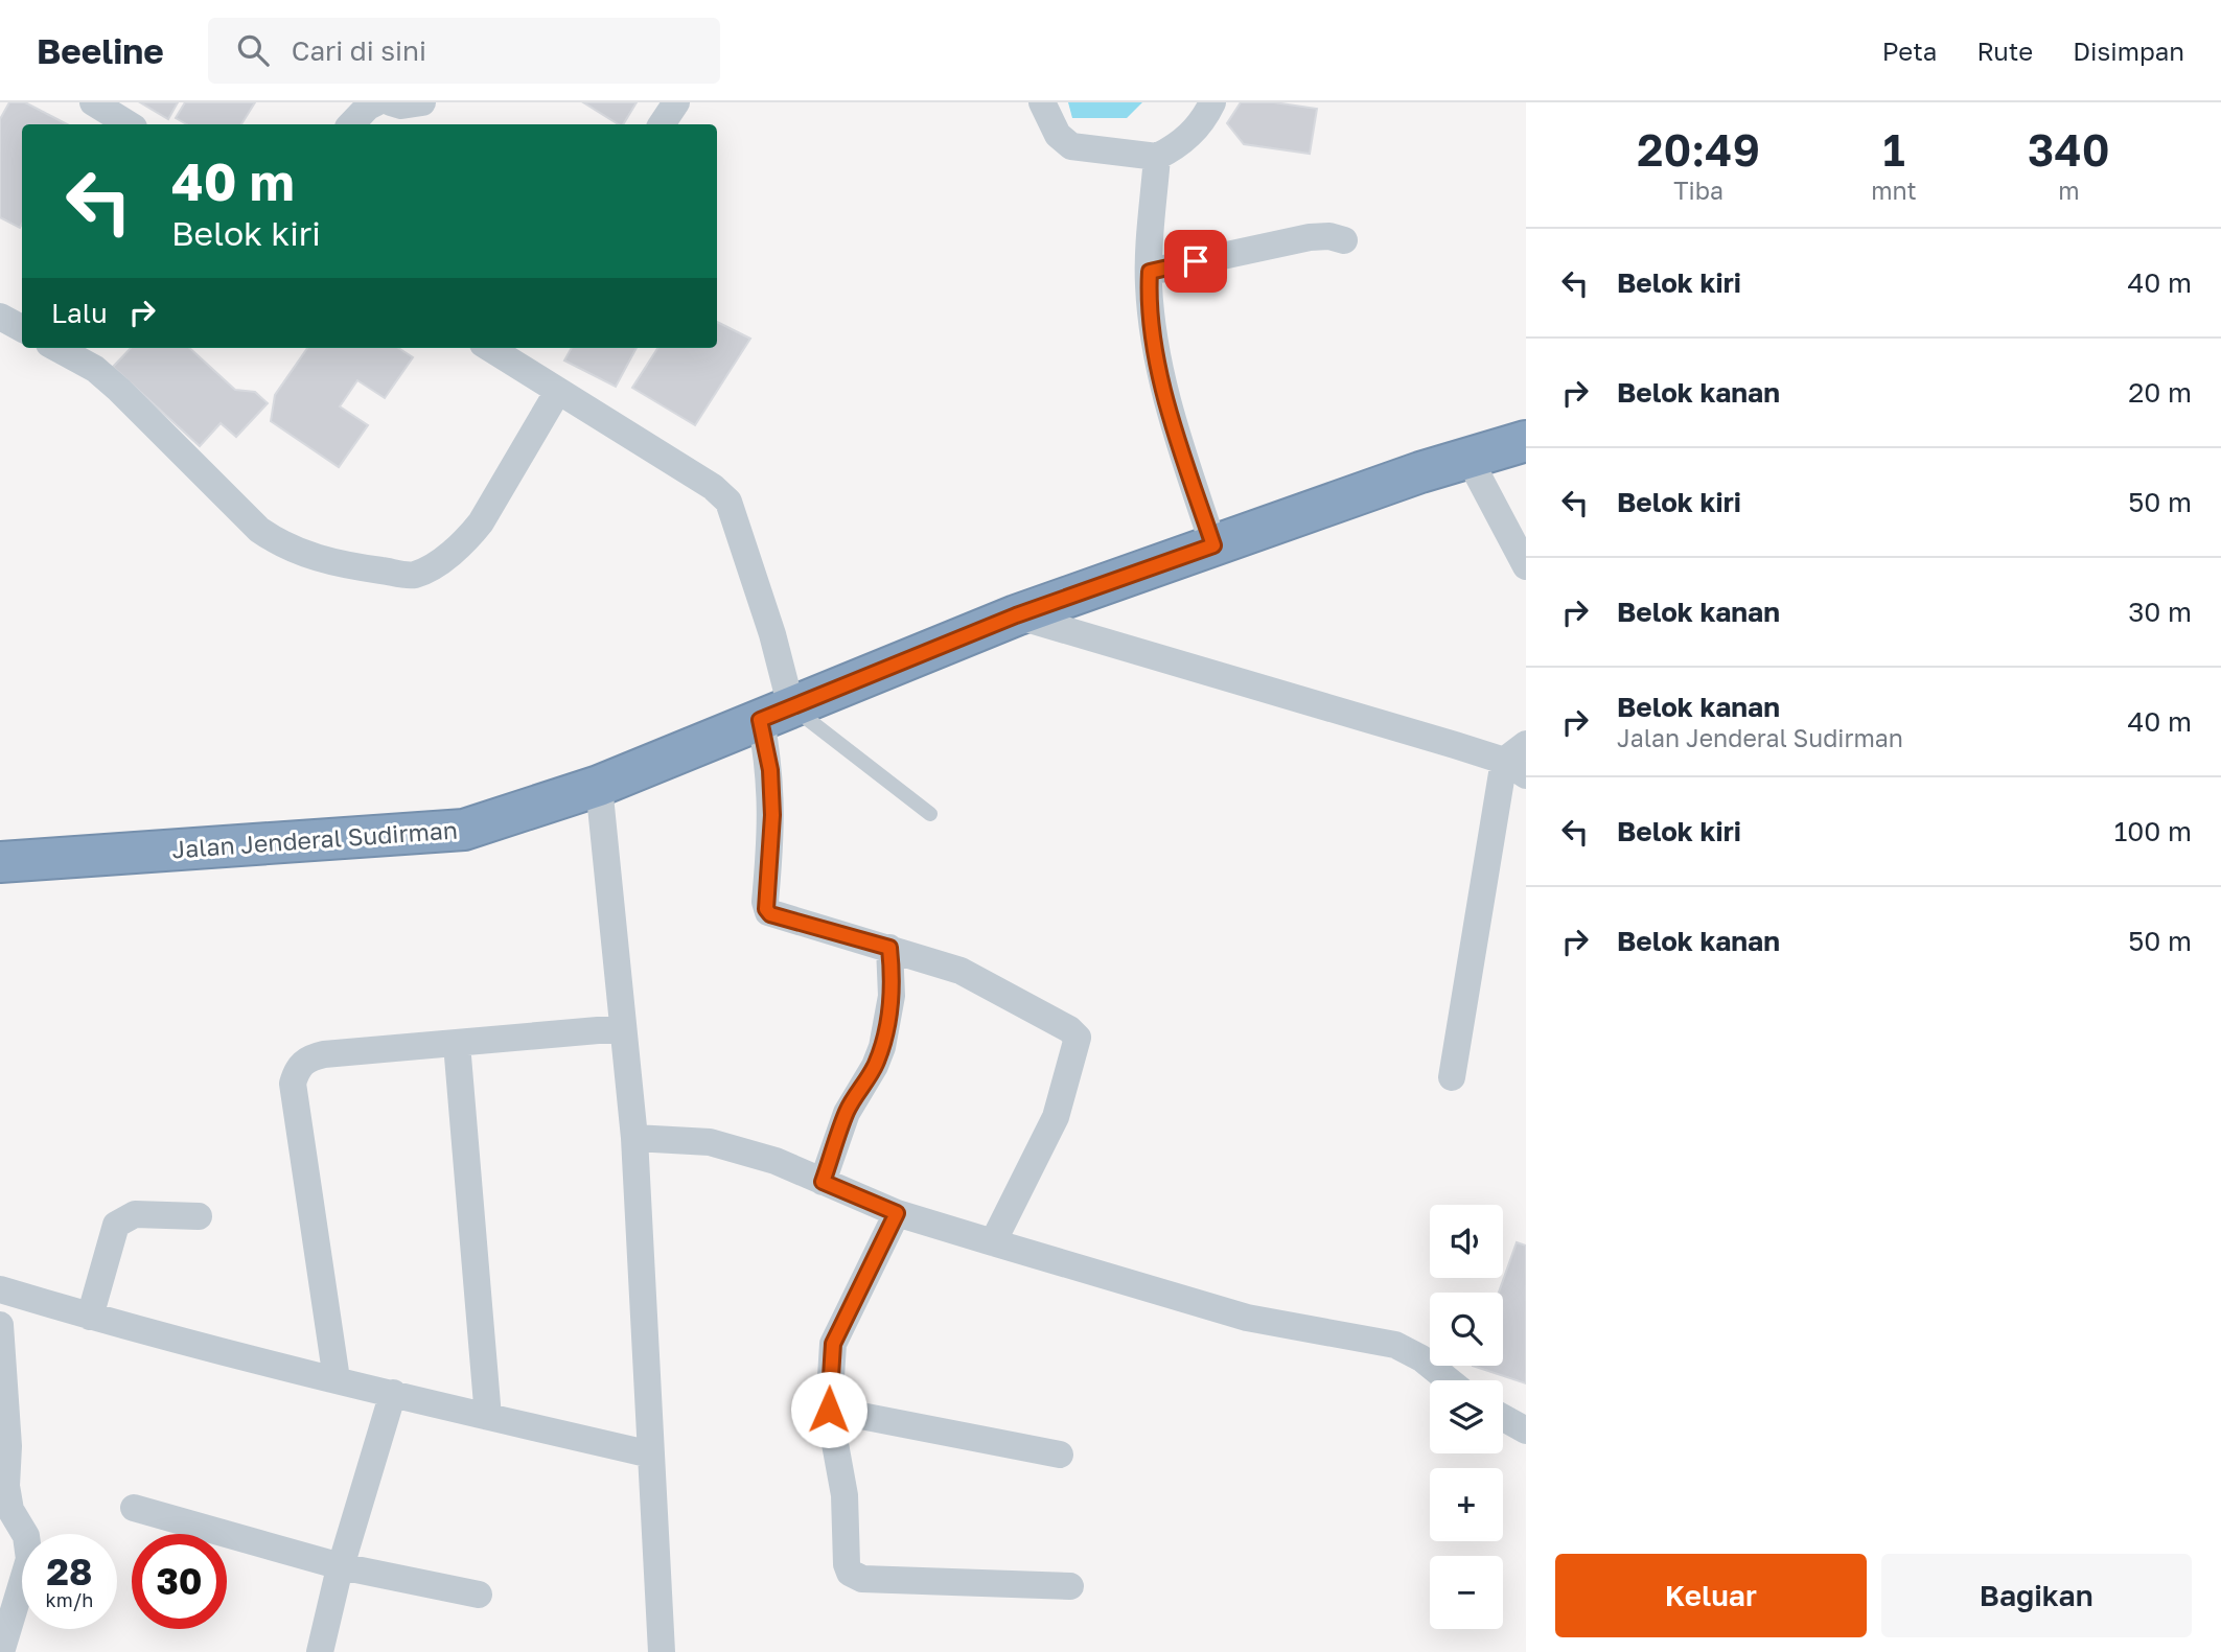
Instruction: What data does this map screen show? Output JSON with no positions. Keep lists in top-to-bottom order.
{
  "streets": {
    "highway": ["Jalan Jenderal Sudirman"]
  },
  "page": {
    "header": "Beeline",
    "search": "Cari di sini",
    "nav": ["Peta", "Rute", "Disimpan"],
    "eta": [
      "20:49",
      "Tiba",
      "1",
      "mnt",
      "340",
      "m"
    ],
    "turn": ["40 m", "Belok kiri"],
    "list": [
      {
        "name": "Belok kiri",
        "value": "40 m"
      },
      {
        "name": "Belok kanan",
        "value": "20 m"
      },
      {
        "name": "Belok kiri",
        "value": "50 m"
      },
      {
        "name": "Belok kanan",
        "value": "30 m"
      },
      {
        "name": "Belok kanan",
        "note": "Jalan Jenderal Sudirman",
        "value": "40 m"
      },
      {
        "name": "Belok kiri",
        "value": "100 m"
      },
      {
        "name": "Belok kanan",
        "value": "50 m"
      }
    ],
    "then": "Lalu",
    "map_buttons": ["+", "−"],
    "speed": "28 km/h",
    "limit": "30",
    "buttons": ["Keluar", "Bagikan"]
  }
}
